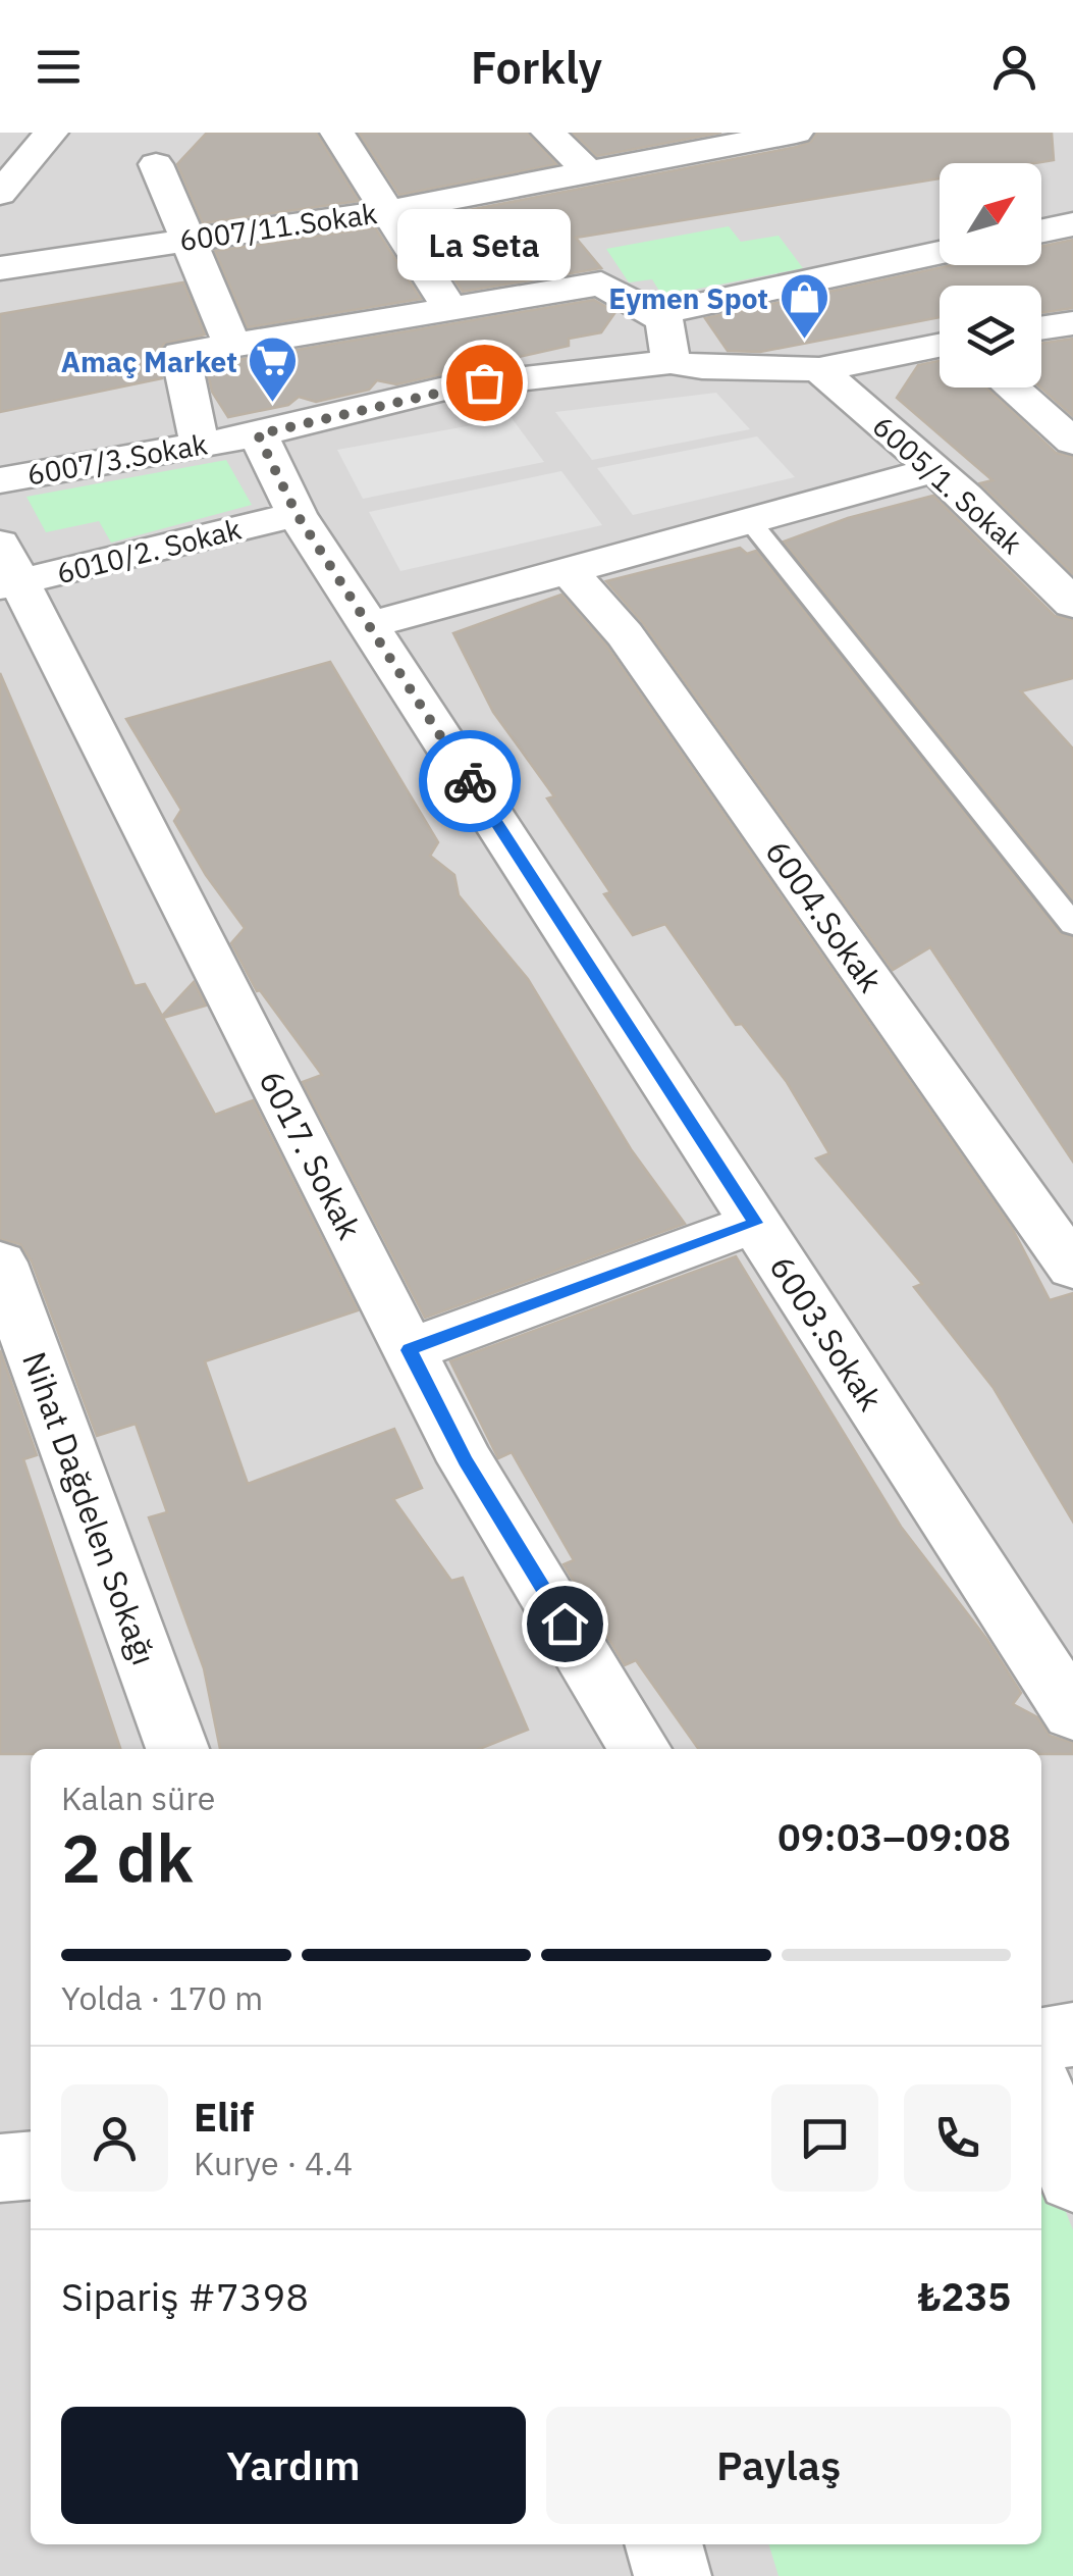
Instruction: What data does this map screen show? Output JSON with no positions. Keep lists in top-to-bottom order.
{
  "streets": {
    "street": [
      "6007/11.Sokak",
      "6007/3.Sokak",
      "6005/1. Sokak",
      "6010/2. Sokak",
      "6004.Sokak",
      "6017. Sokak",
      "6003.Sokak",
      "Nihat Dağdelen Sokağı"
    ]
  },
  "crossings": [
    ["6007/3.Sokak", "6005/1. Sokak"],
    ["6007/3.Sokak", "6003.Sokak"],
    ["6010/2. Sokak", "6017. Sokak"],
    ["6010/2. Sokak", "6003.Sokak"]
  ],
  "places": {
    "shop": ["Eymen Spot"],
    "other": ["La Seta"],
    "supermarket": ["Amaç Market"]
  },
  "north": "top right",
  "page": {
    "header": "Forkly",
    "bubble": "La Seta",
    "heading": ["2 dk", "Kalan süre", "09:03–09:08"],
    "panel": [
      "Elif",
      "Kurye · 4.4",
      "Sipariş #7398",
      "₺235"
    ],
    "bar": "Yolda · 170 m",
    "buttons": ["Yardım", "Paylaş"]
  }
}
